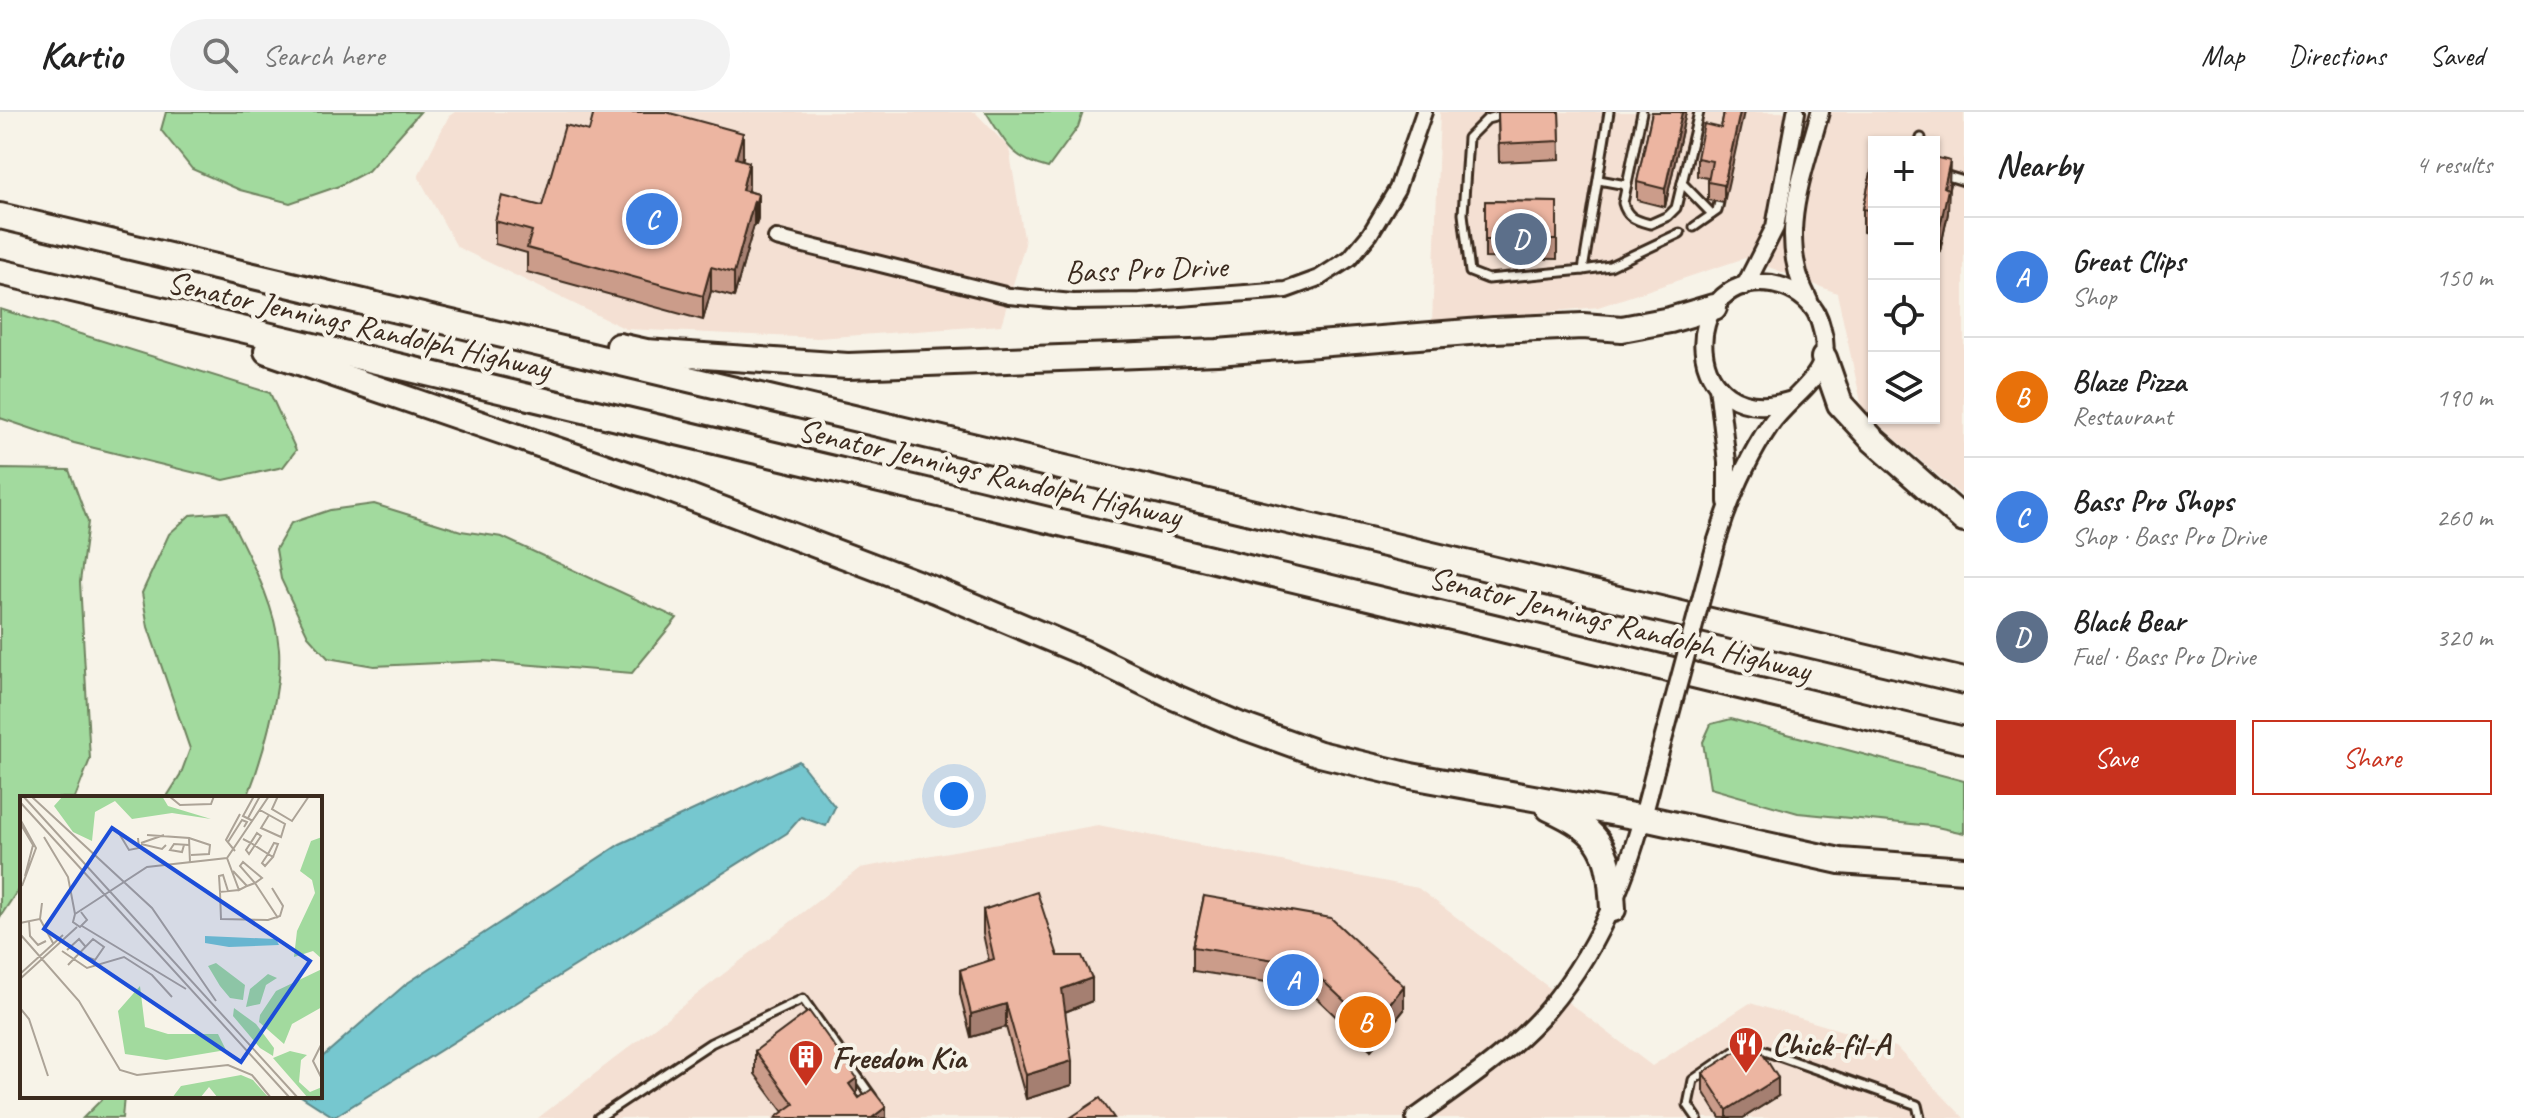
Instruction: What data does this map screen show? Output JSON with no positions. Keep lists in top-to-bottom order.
{
  "streets": {
    "highway": ["Senator Jennings Randolph Highway"],
    "street": ["Bass Pro Drive"]
  },
  "places": {
    "restaurant": ["Chick-fil-A"],
    "building": ["Freedom Kia"]
  },
  "page": {
    "header": "Kartio",
    "search": "Search here",
    "nav": ["Map", "Directions", "Saved"],
    "heading": ["Nearby", "4 results"],
    "map_buttons": ["+", "−"],
    "pins": [
      "C",
      "D",
      "A",
      "B"
    ],
    "list": [
      {
        "mark": "A",
        "name": "Great Clips",
        "note": "Shop",
        "value": "150 m"
      },
      {
        "mark": "B",
        "name": "Blaze Pizza",
        "note": "Restaurant",
        "value": "190 m"
      },
      {
        "mark": "C",
        "name": "Bass Pro Shops",
        "note": "Shop · Bass Pro Drive",
        "value": "260 m"
      },
      {
        "mark": "D",
        "name": "Black Bear",
        "note": "Fuel · Bass Pro Drive",
        "value": "320 m"
      }
    ],
    "buttons": ["Save", "Share"]
  }
}
